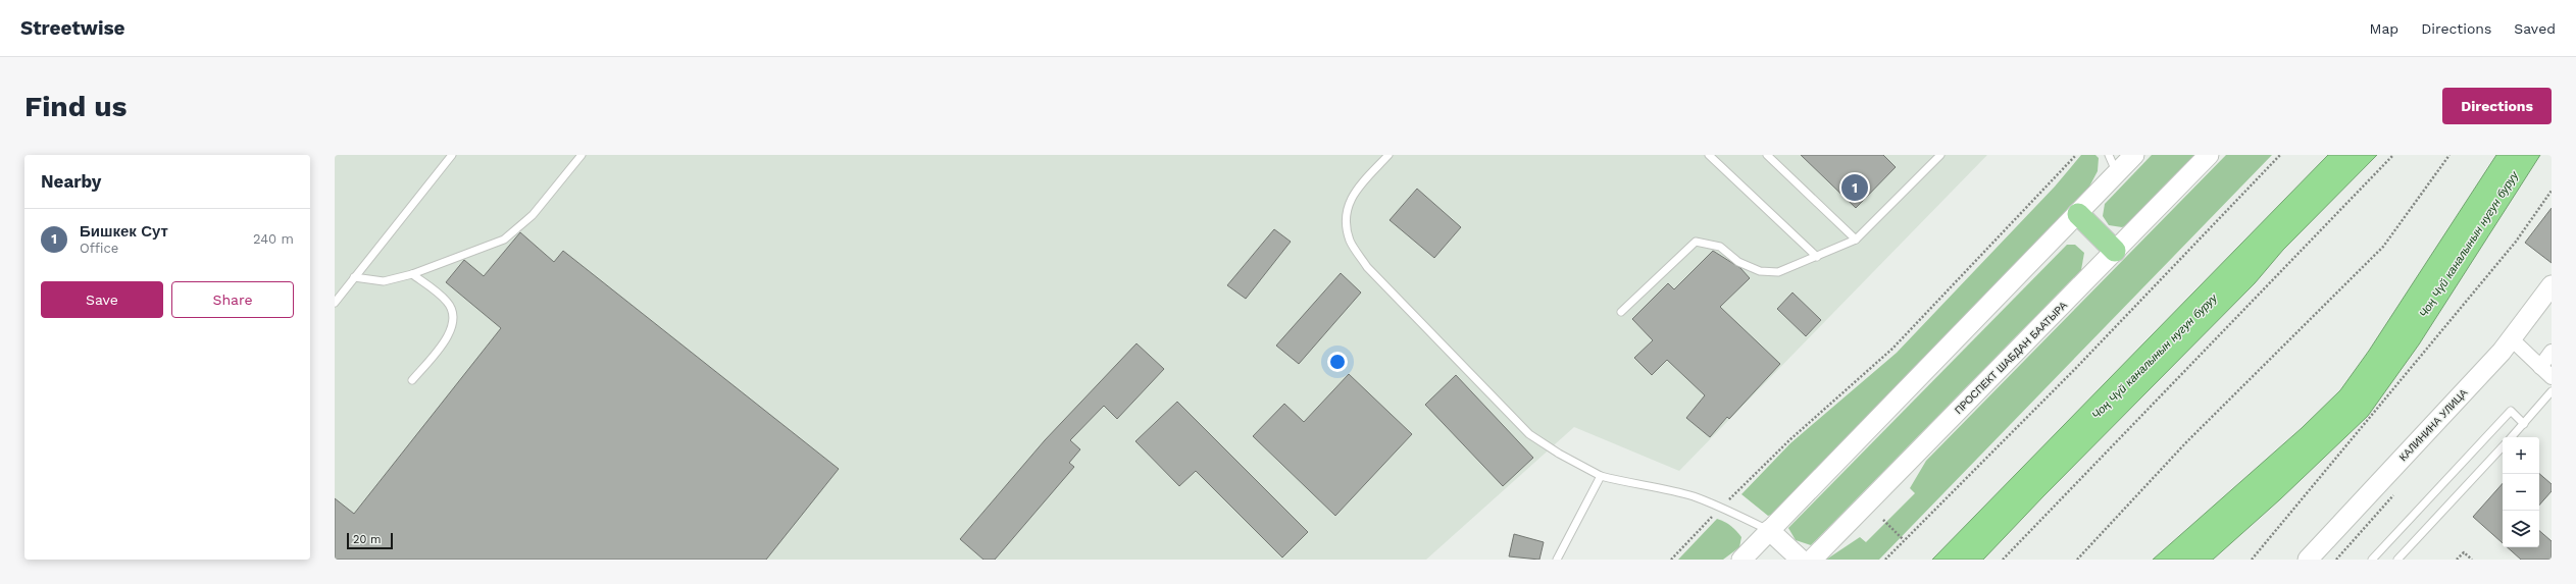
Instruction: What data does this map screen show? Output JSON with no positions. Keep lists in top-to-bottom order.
{
  "streets": {
    "main road": ["ПРОСПЕКТ ШАБДАН БААТЫРА", "КАЛИНИНА УЛИЦА"]
  },
  "water": ["Чоң Чүй каналынын нугун буруу"],
  "scale_bar": "20 m",
  "page": {
    "header": "Streetwise",
    "nav": ["Map", "Directions", "Saved"],
    "buttons": [
      "Directions",
      ["Save", "Share"]
    ],
    "title": "Find us",
    "heading": "Nearby",
    "pins": "1",
    "list": [
      {
        "mark": "1",
        "name": "Бишкек Сут",
        "note": "Office",
        "value": "240 m"
      }
    ],
    "map_buttons": ["+", "−"],
    "scale": "20 m"
  }
}
